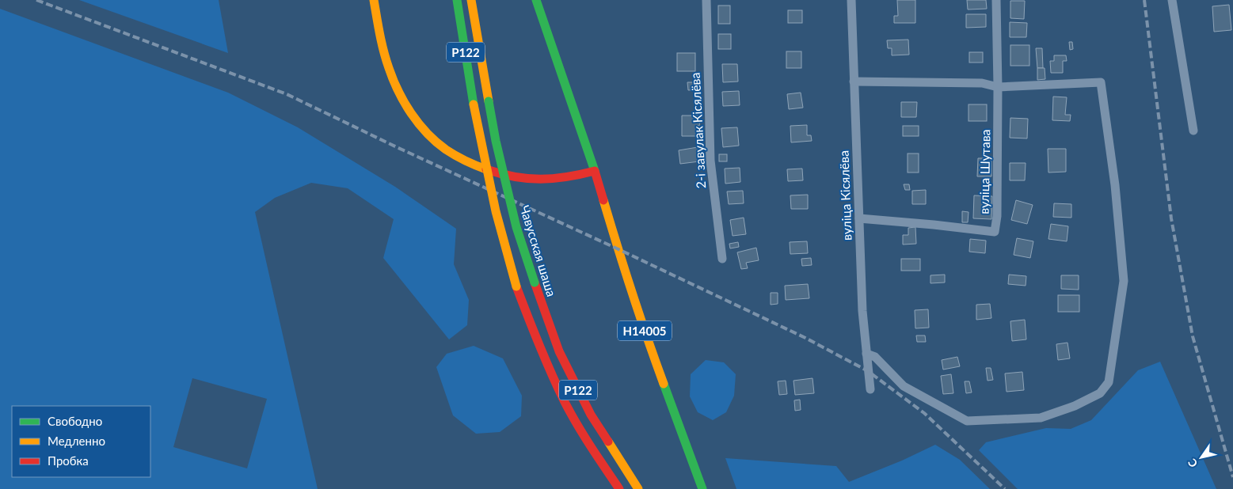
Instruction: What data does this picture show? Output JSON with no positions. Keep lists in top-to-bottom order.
{
  "streets": {
    "main road": ["Р122", "Чавусская шаша", "Н14005"],
    "street": ["2-і завулак Кісялёва", "вуліца Шутава", "вуліца Кісялёва"]
  },
  "crossings": [
    ["вуліца Шутава", "вуліца Кісялёва"]
  ],
  "legend": ["Свободно", "Медленно", "Пробка"],
  "north": "bottom left"
}
